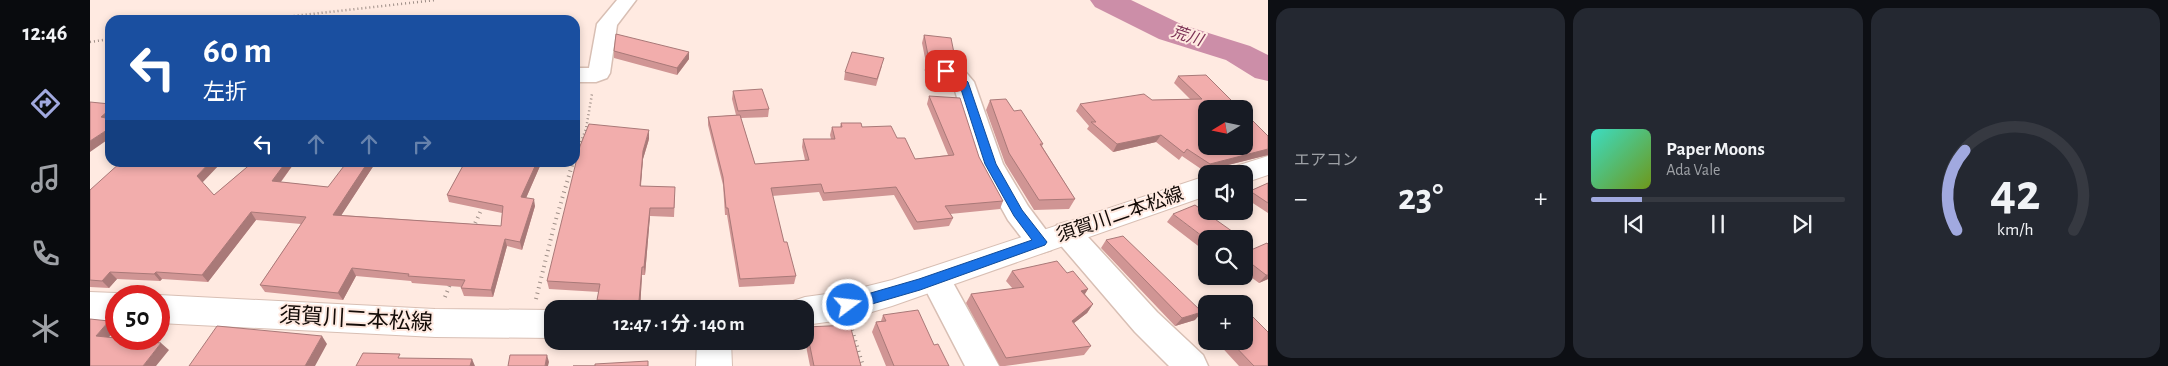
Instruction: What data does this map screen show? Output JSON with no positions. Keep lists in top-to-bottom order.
{
  "streets": {
    "main road": ["須賀川二本松線"]
  },
  "water": ["荒川"],
  "north": "left",
  "page": {
    "tabs": "12:46",
    "tile": "エアコン",
    "turn": ["60 m", "左折"],
    "map_buttons": "+",
    "song": ["Paper Moons", "Ada Vale"],
    "heat": ["−", "23°", "+"],
    "limit": "50",
    "trip": "12:47 · 1 分 · 140 m",
    "gauge": ["42", "km/h"]
  }
}
